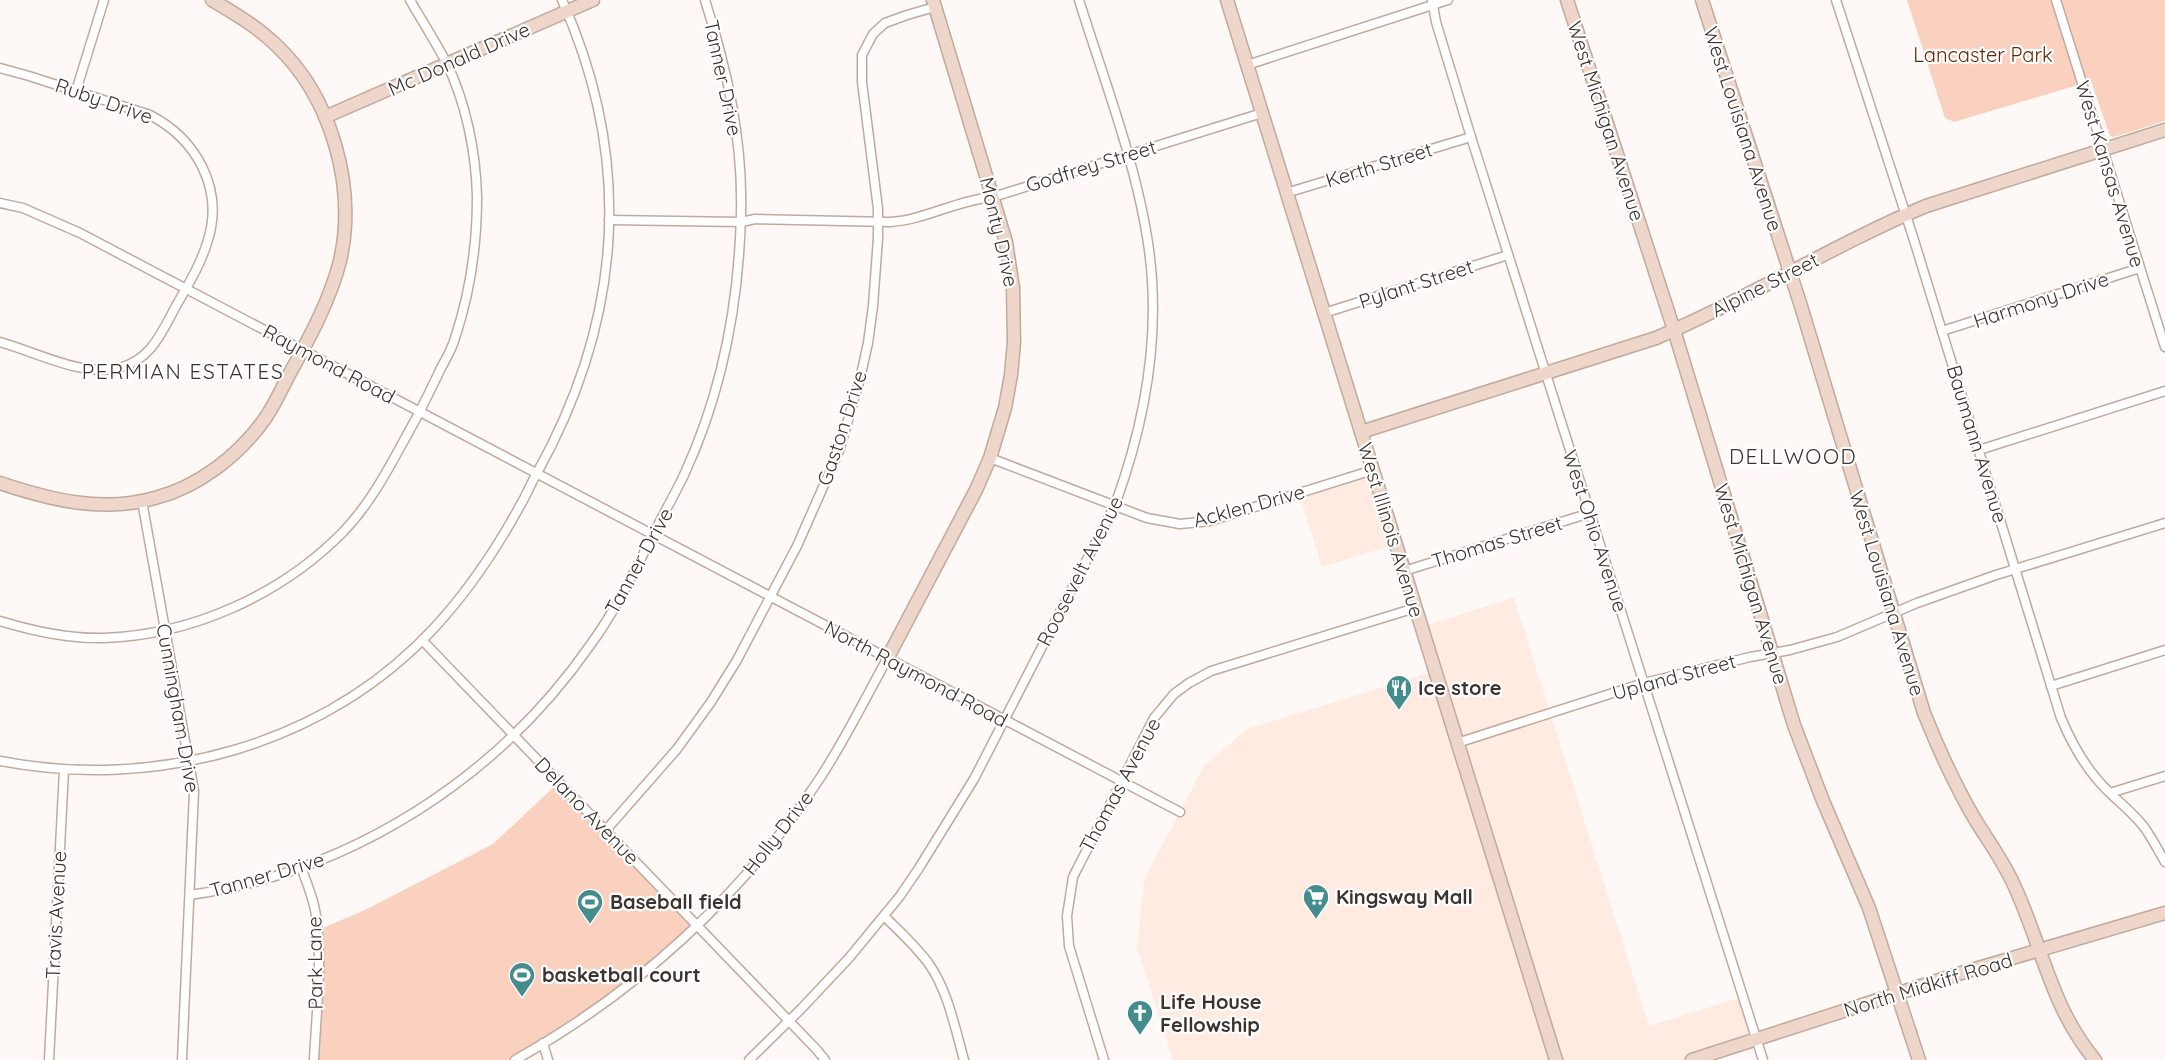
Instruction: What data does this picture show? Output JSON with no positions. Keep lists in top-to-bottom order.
{
  "streets": {
    "street": [
      "Mc Donald Drive",
      "Tanner Drive",
      "Ruby Drive",
      "West Michigan Avenue",
      "West Louisiana Avenue",
      "Kerth Street",
      "Godfrey Street",
      "West Kansas Avenue",
      "Monty Drive",
      "Pylant Street",
      "Alpine Street",
      "Harmony Drive",
      "Raymond Road",
      "Gaston Drive",
      "Baumann Avenue",
      "Acklen Drive",
      "West Illinois Avenue",
      "West Ohio Avenue",
      "Thomas Street",
      "Roosevelt Avenue",
      "North Raymond Road",
      "Upland Street",
      "Cunningham Drive",
      "Thomas Avenue",
      "Delano Avenue",
      "Holly Drive",
      "Travis Avenue",
      "Park Lane",
      "North Midkiff Road"
    ]
  },
  "crossings": [
    ["Tanner Drive", "Godfrey Street"],
    ["Tanner Drive", "Raymond Road"],
    ["Tanner Drive", "North Raymond Road"],
    ["Tanner Drive", "Cunningham Drive"],
    ["Tanner Drive", "Delano Avenue"],
    ["Tanner Drive", "Park Lane"],
    ["Ruby Drive", "Raymond Road"],
    ["West Michigan Avenue", "Alpine Street"],
    ["West Michigan Avenue", "Upland Street"],
    ["West Michigan Avenue", "North Midkiff Road"],
    ["West Louisiana Avenue", "Alpine Street"],
    ["West Louisiana Avenue", "Upland Street"],
    ["West Louisiana Avenue", "North Midkiff Road"],
    ["Kerth Street", "West Illinois Avenue"],
    ["Kerth Street", "West Ohio Avenue"],
    ["Godfrey Street", "Monty Drive"],
    ["Godfrey Street", "Gaston Drive"],
    ["Godfrey Street", "West Illinois Avenue"],
    ["Godfrey Street", "Roosevelt Avenue"],
    ["West Kansas Avenue", "Alpine Street"],
    ["West Kansas Avenue", "Harmony Drive"],
    ["Monty Drive", "Gaston Drive"],
    ["Monty Drive", "Acklen Drive"],
    ["Monty Drive", "North Raymond Road"],
    ["Monty Drive", "Holly Drive"],
    ["Pylant Street", "West Illinois Avenue"],
    ["Pylant Street", "West Ohio Avenue"],
    ["Alpine Street", "Baumann Avenue"],
    ["Alpine Street", "West Illinois Avenue"],
    ["Alpine Street", "West Ohio Avenue"],
    ["Harmony Drive", "Baumann Avenue"],
    ["Raymond Road", "North Raymond Road"],
    ["Gaston Drive", "North Raymond Road"],
    ["Gaston Drive", "Delano Avenue"],
    ["Baumann Avenue", "Upland Street"],
    ["Acklen Drive", "West Illinois Avenue"],
    ["Acklen Drive", "Roosevelt Avenue"],
    ["West Illinois Avenue", "Thomas Street"],
    ["West Illinois Avenue", "Upland Street"],
    ["West Illinois Avenue", "Thomas Avenue"],
    ["West Ohio Avenue", "Thomas Street"],
    ["West Ohio Avenue", "Upland Street"],
    ["West Ohio Avenue", "North Midkiff Road"],
    ["Roosevelt Avenue", "North Raymond Road"],
    ["Roosevelt Avenue", "Delano Avenue"],
    ["North Raymond Road", "Thomas Avenue"],
    ["North Raymond Road", "Holly Drive"],
    ["Delano Avenue", "Holly Drive"]
  ],
  "districts": ["PERMIAN ESTATES", "DELLWOOD"],
  "parks": ["Lancaster Park"],
  "places": {
    "restaurant": ["Ice store"],
    "supermarket": ["Kingsway Mall"],
    "sports": ["Baseball field", "basketball court"],
    "church": ["Life House Fellowship"]
  }
}
